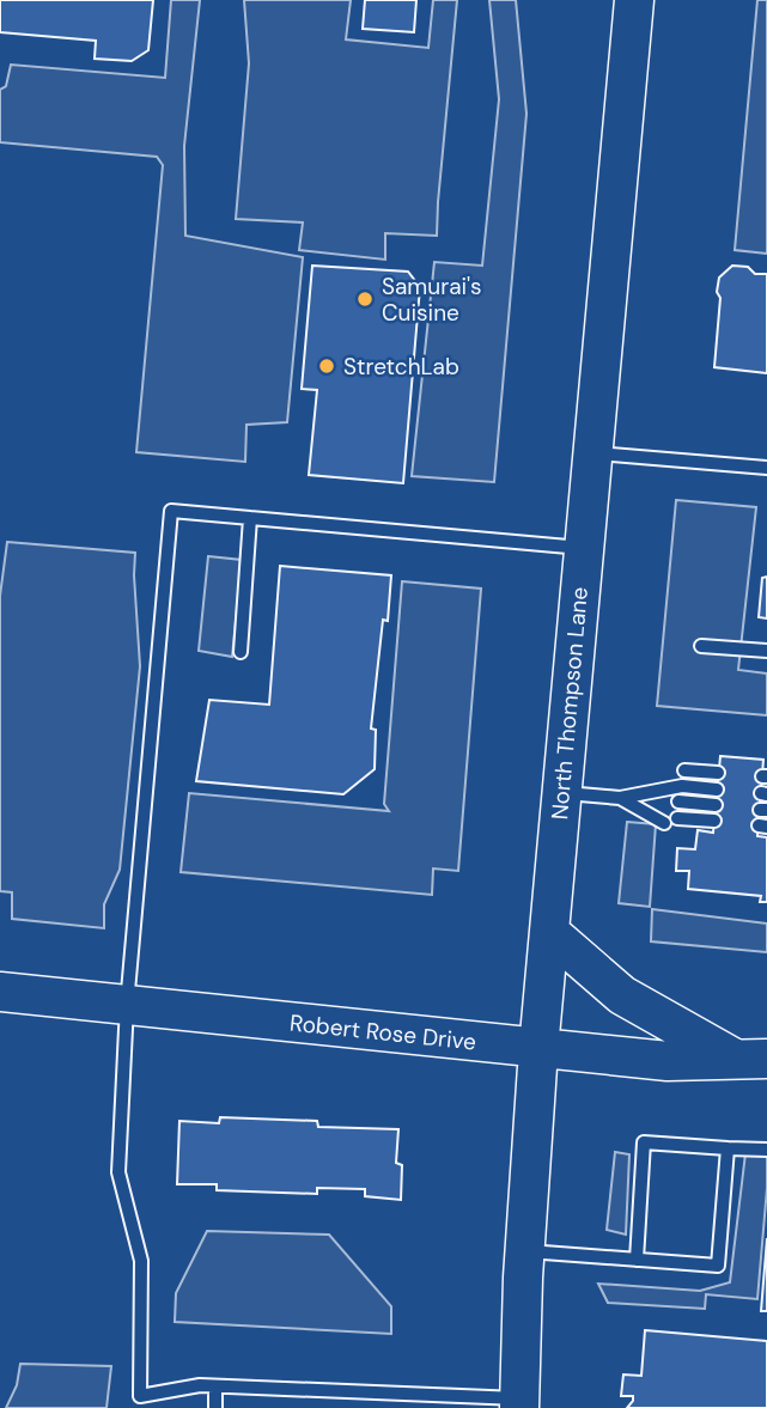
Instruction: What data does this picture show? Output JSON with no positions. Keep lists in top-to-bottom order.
{
  "streets": {
    "main road": ["North Thompson Lane", "Robert Rose Drive"]
  },
  "crossings": [
    ["North Thompson Lane", "Robert Rose Drive"]
  ],
  "places": ["Samurai's Cuisine", "StretchLab"]
}
